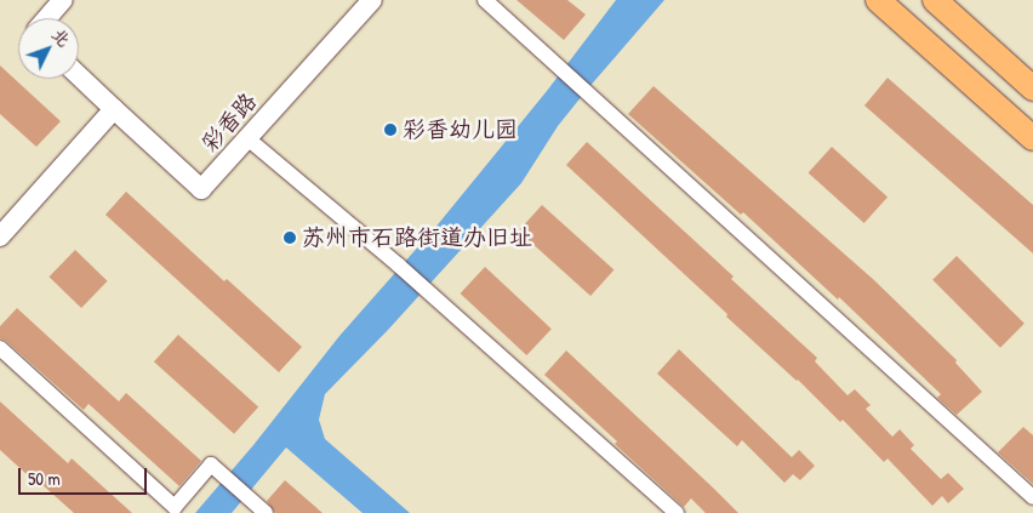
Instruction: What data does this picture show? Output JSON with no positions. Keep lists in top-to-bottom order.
{
  "streets": {
    "street": ["彩香路"]
  },
  "places": ["彩香幼儿园", "苏州市石路街道办旧址"],
  "scale_bar": "50 m",
  "north": "top right"
}
